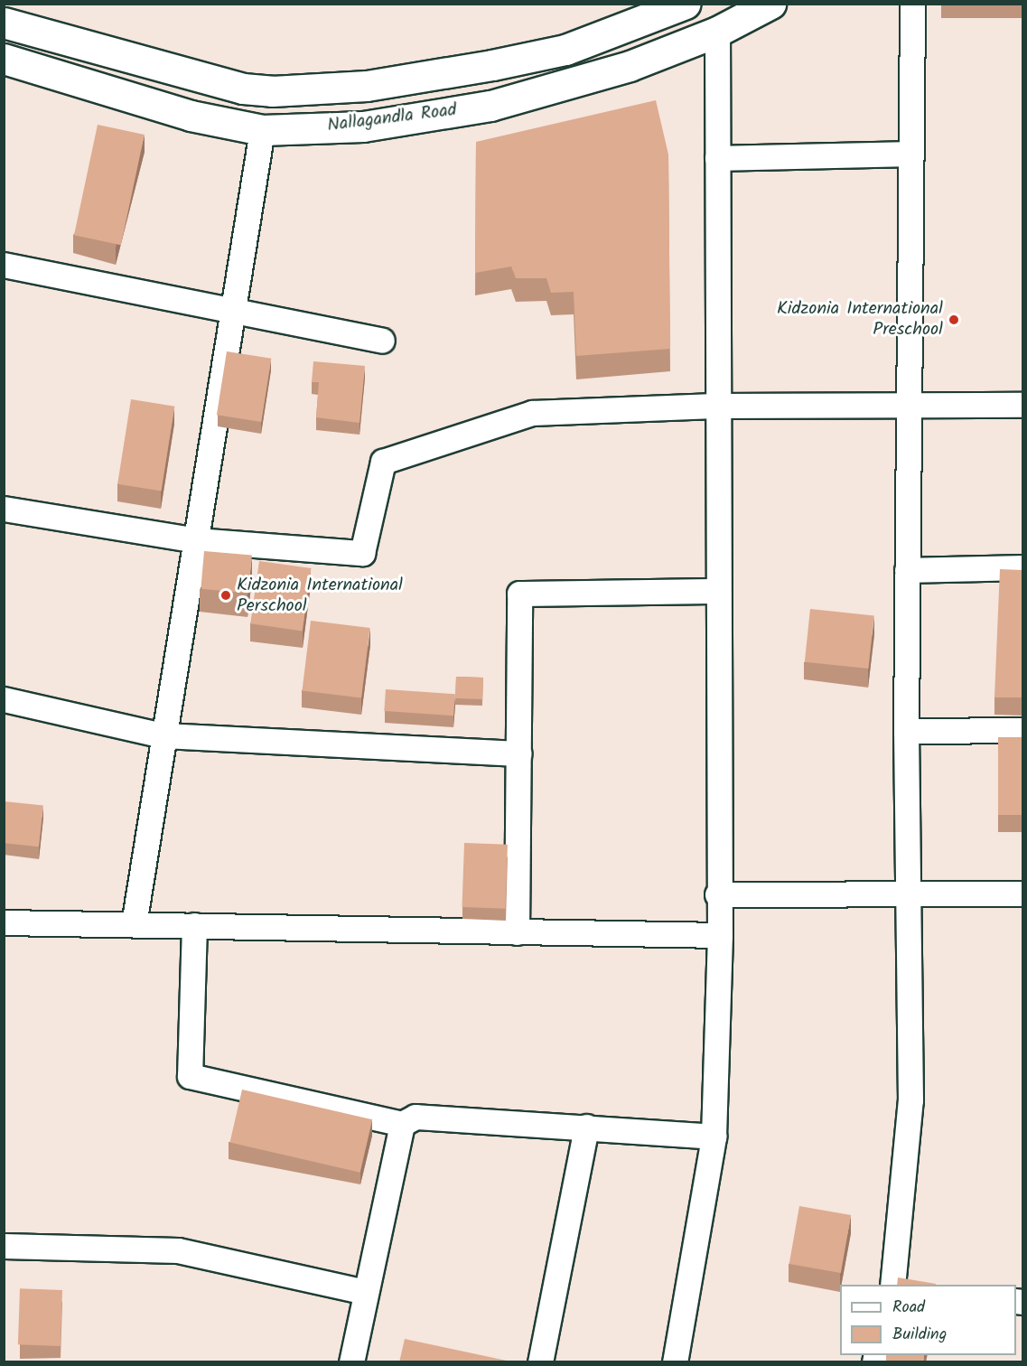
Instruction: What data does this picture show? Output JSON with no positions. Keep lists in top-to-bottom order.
{
  "streets": {
    "main road": ["Nallagandla Road"]
  },
  "places": ["Kidzonia International Preschool", "Kidzonia International Perschool"],
  "legend": ["Road", "Building"]
}
